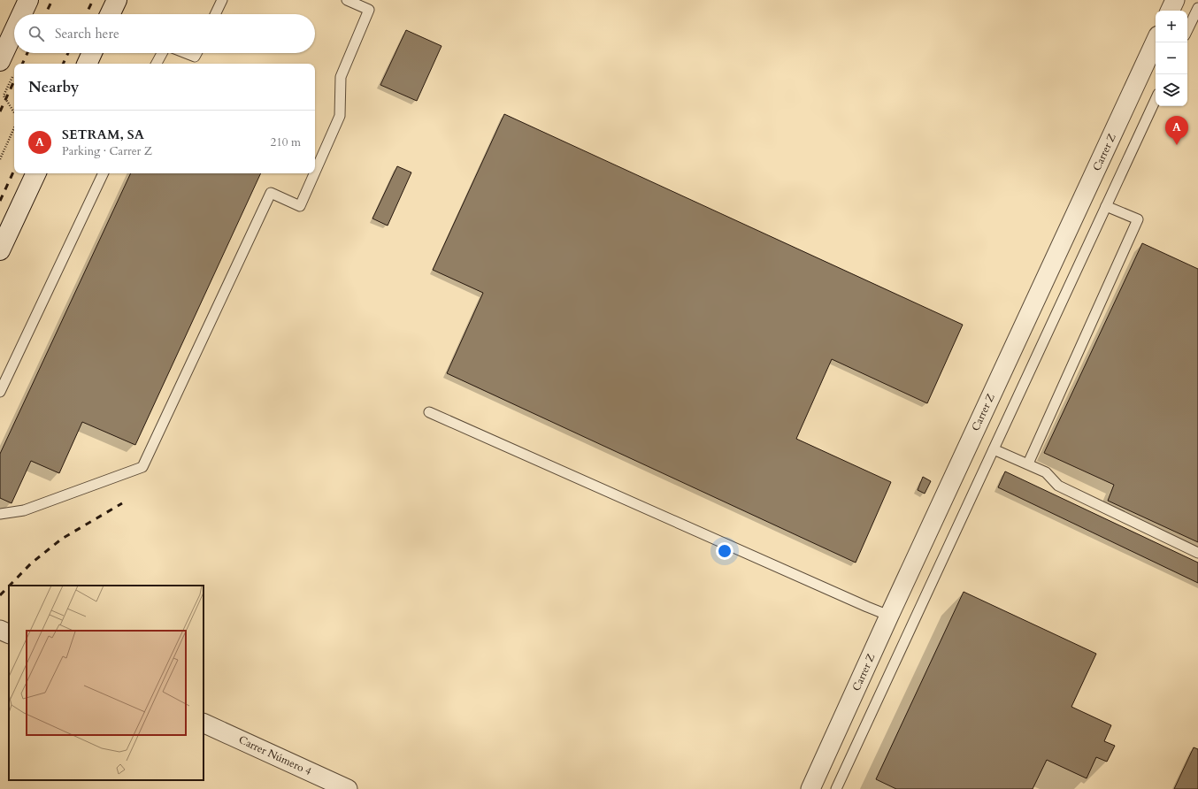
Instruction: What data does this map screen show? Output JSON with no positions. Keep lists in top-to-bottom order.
{
  "streets": {
    "street": ["Carrer Z", "Carrer Número 4"]
  },
  "page": {
    "map_buttons": ["+", "−"],
    "search": "Search here",
    "heading": "Nearby",
    "list": [
      {
        "mark": "A",
        "name": "SETRAM, SA",
        "note": "Parking · Carrer Z",
        "value": "210 m"
      }
    ],
    "pins": "A"
  }
}
